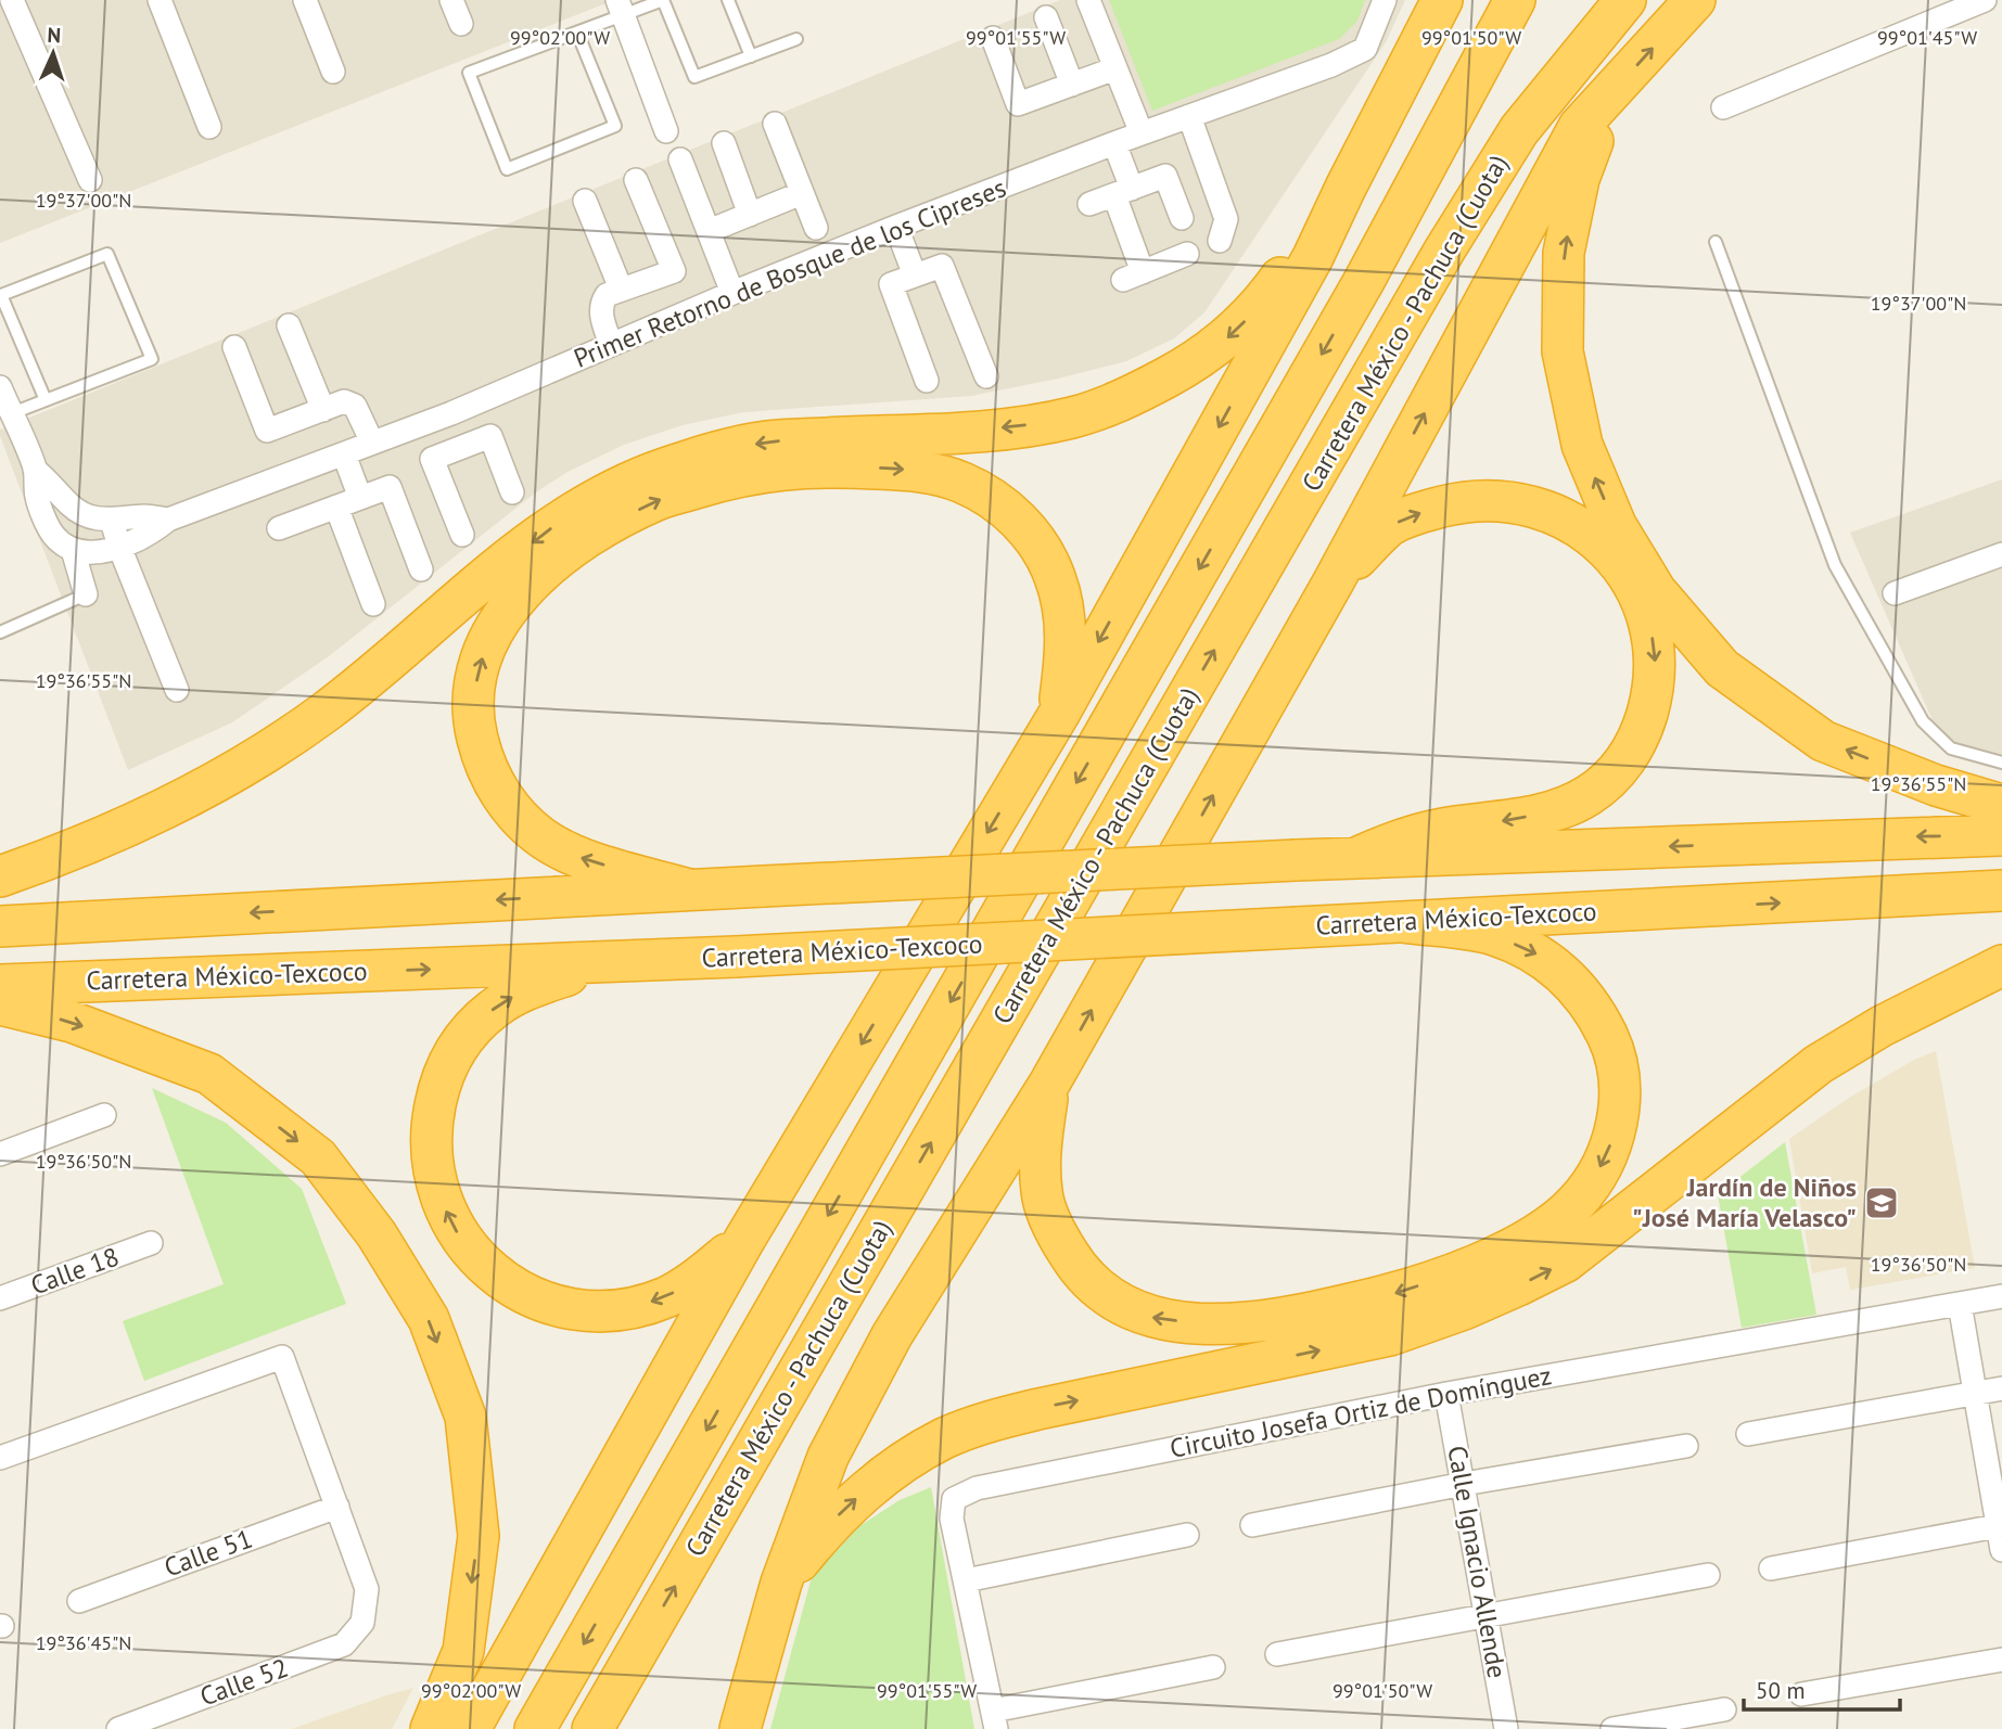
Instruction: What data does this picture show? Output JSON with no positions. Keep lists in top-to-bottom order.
{
  "streets": {
    "highway": ["Carretera México - Pachuca (Cuota)", "Carretera México-Texcoco"],
    "street": [
      "Primer Retorno de Bosque de los Cipreses",
      "Calle 18",
      "Circuito Josefa Ortiz de Domínguez",
      "Calle 51",
      "Calle Ignacio Allende",
      "Calle 52"
    ]
  },
  "crossings": [
    ["Circuito Josefa Ortiz de Domínguez", "Calle Ignacio Allende"],
    ["Calle 51", "Calle 52"]
  ],
  "places": {
    "school or university": ["Jardín de Niños \"José María Velasco\""]
  },
  "scale_bar": "50 m",
  "north": "top",
  "coordinates": [
    "99°02'00\"W",
    "99°01'55\"W",
    "99°01'50\"W",
    "99°01'45\"W",
    "19°37'00\"N",
    "19°36'55\"N",
    "19°36'50\"N",
    "19°36'45\"N"
  ]
}
